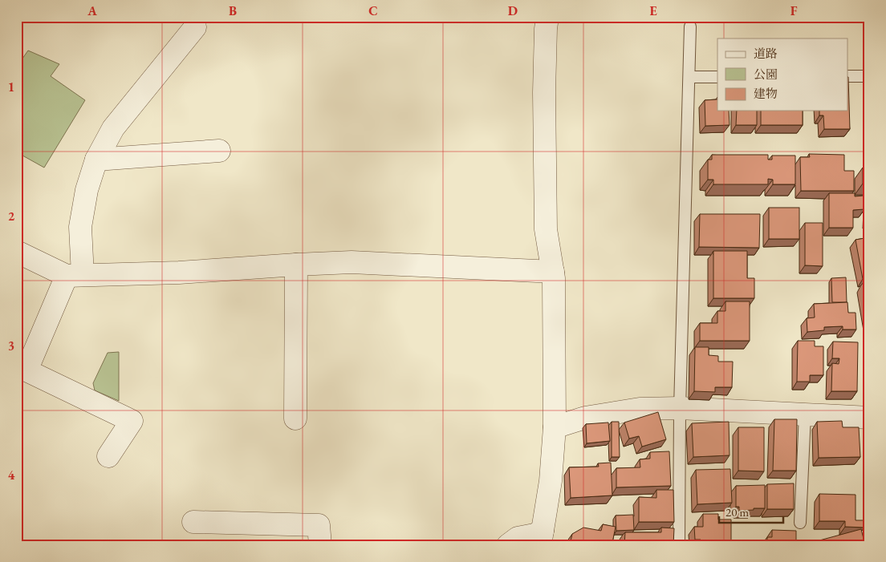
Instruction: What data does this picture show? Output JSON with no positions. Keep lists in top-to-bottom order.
{
  "legend": ["道路", "公園", "建物"],
  "scale_bar": "20 m",
  "grid": {
    "columns": [
      "A",
      "B",
      "C",
      "D",
      "E",
      "F"
    ],
    "rows": [
      "1",
      "2",
      "3",
      "4"
    ]
  }
}
